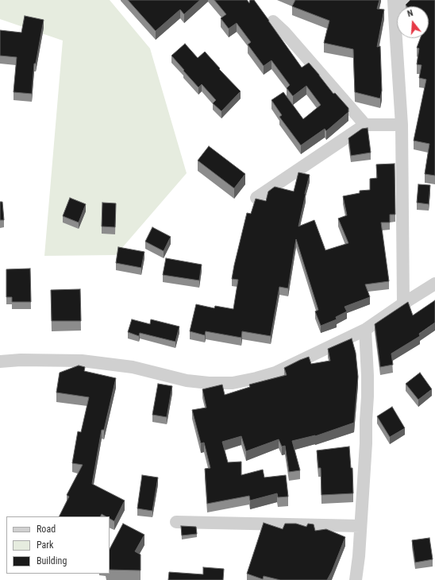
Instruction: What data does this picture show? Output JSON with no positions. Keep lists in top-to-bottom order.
{
  "legend": ["Road", "Park", "Building"],
  "north": "top"
}
